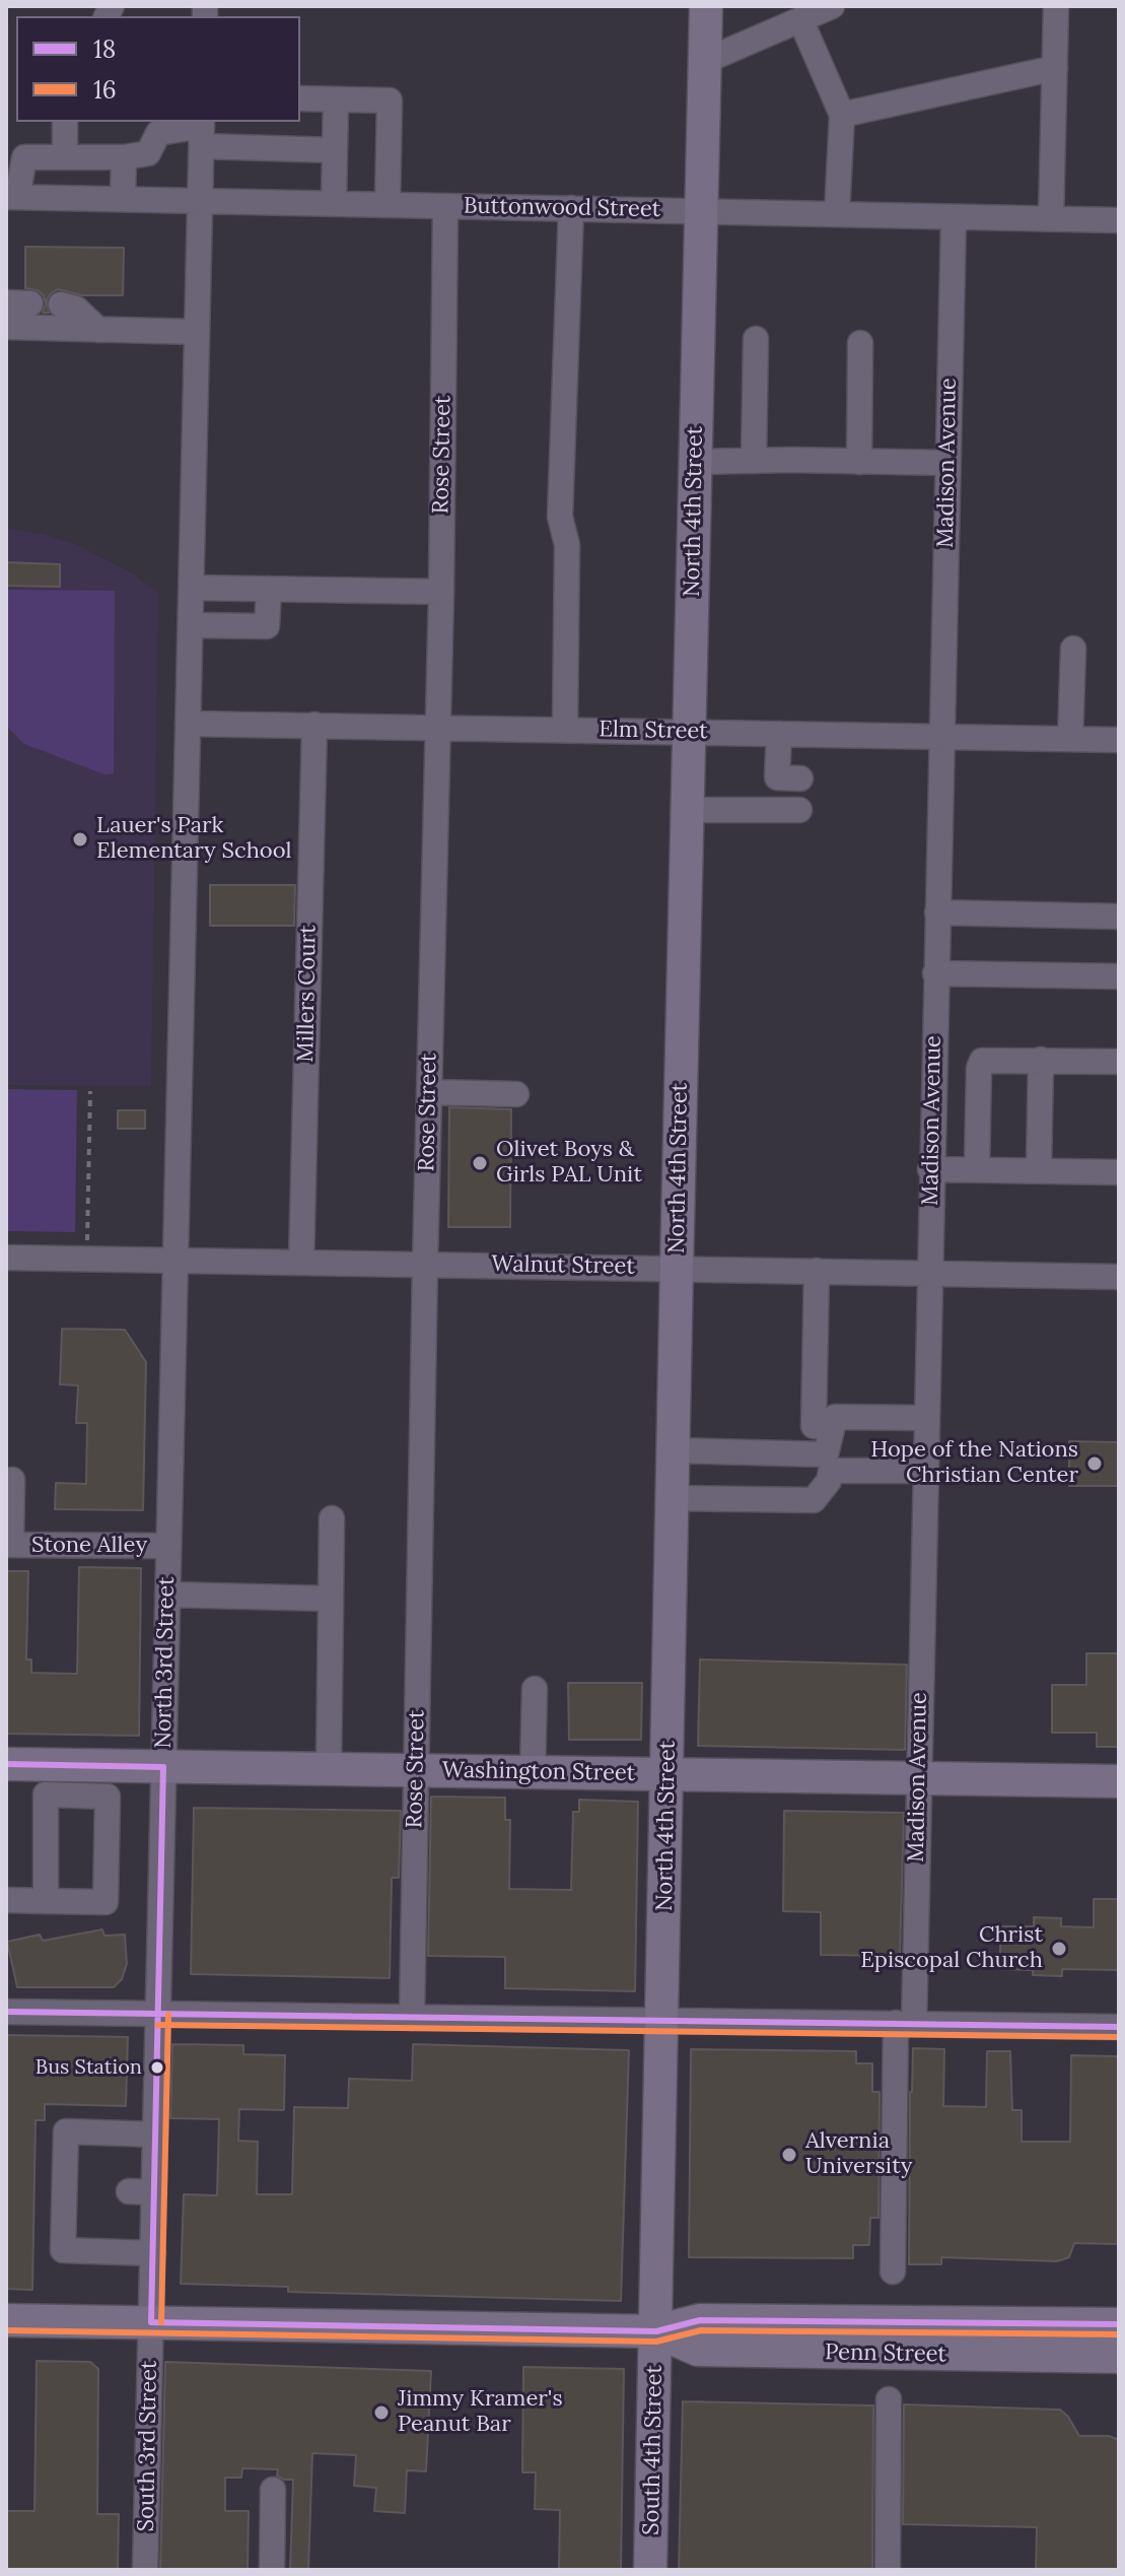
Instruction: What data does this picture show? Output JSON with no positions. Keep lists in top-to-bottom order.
{
  "streets": {
    "main road": [
      "North 4th Street",
      "Washington Street",
      "Penn Street",
      "South 4th Street"
    ],
    "street": [
      "Buttonwood Street",
      "Rose Street",
      "Madison Avenue",
      "Elm Street",
      "Millers Court",
      "Walnut Street",
      "Stone Alley",
      "North 3rd Street",
      "South 3rd Street"
    ]
  },
  "crossings": [
    ["Buttonwood Street", "Rose Street"],
    ["Buttonwood Street", "Madison Avenue"],
    ["Buttonwood Street", "North 4th Street"],
    ["Buttonwood Street", "North 3rd Street"],
    ["Rose Street", "Elm Street"],
    ["Rose Street", "Walnut Street"],
    ["Rose Street", "Washington Street"],
    ["Madison Avenue", "Elm Street"],
    ["Madison Avenue", "Walnut Street"],
    ["Madison Avenue", "Washington Street"],
    ["North 4th Street", "Elm Street"],
    ["North 4th Street", "Walnut Street"],
    ["North 4th Street", "Washington Street"],
    ["North 4th Street", "Penn Street"],
    ["North 4th Street", "South 4th Street"],
    ["Elm Street", "Millers Court"],
    ["Elm Street", "North 3rd Street"],
    ["Millers Court", "Walnut Street"],
    ["Walnut Street", "North 3rd Street"],
    ["Stone Alley", "North 3rd Street"],
    ["North 3rd Street", "Washington Street"],
    ["North 3rd Street", "Penn Street"],
    ["North 3rd Street", "South 3rd Street"],
    ["Penn Street", "South 3rd Street"],
    ["Penn Street", "South 4th Street"]
  ],
  "places": [
    "Lauer's Park Elementary School",
    "Olivet Boys & Girls PAL Unit",
    "Hope of the Nations Christian Center",
    "Christ Episcopal Church",
    "Bus Station",
    "Alvernia University",
    "Jimmy Kramer's Peanut Bar"
  ],
  "lines": ["transit line 18", "transit line 16"],
  "legend": ["18", "16"]
}
